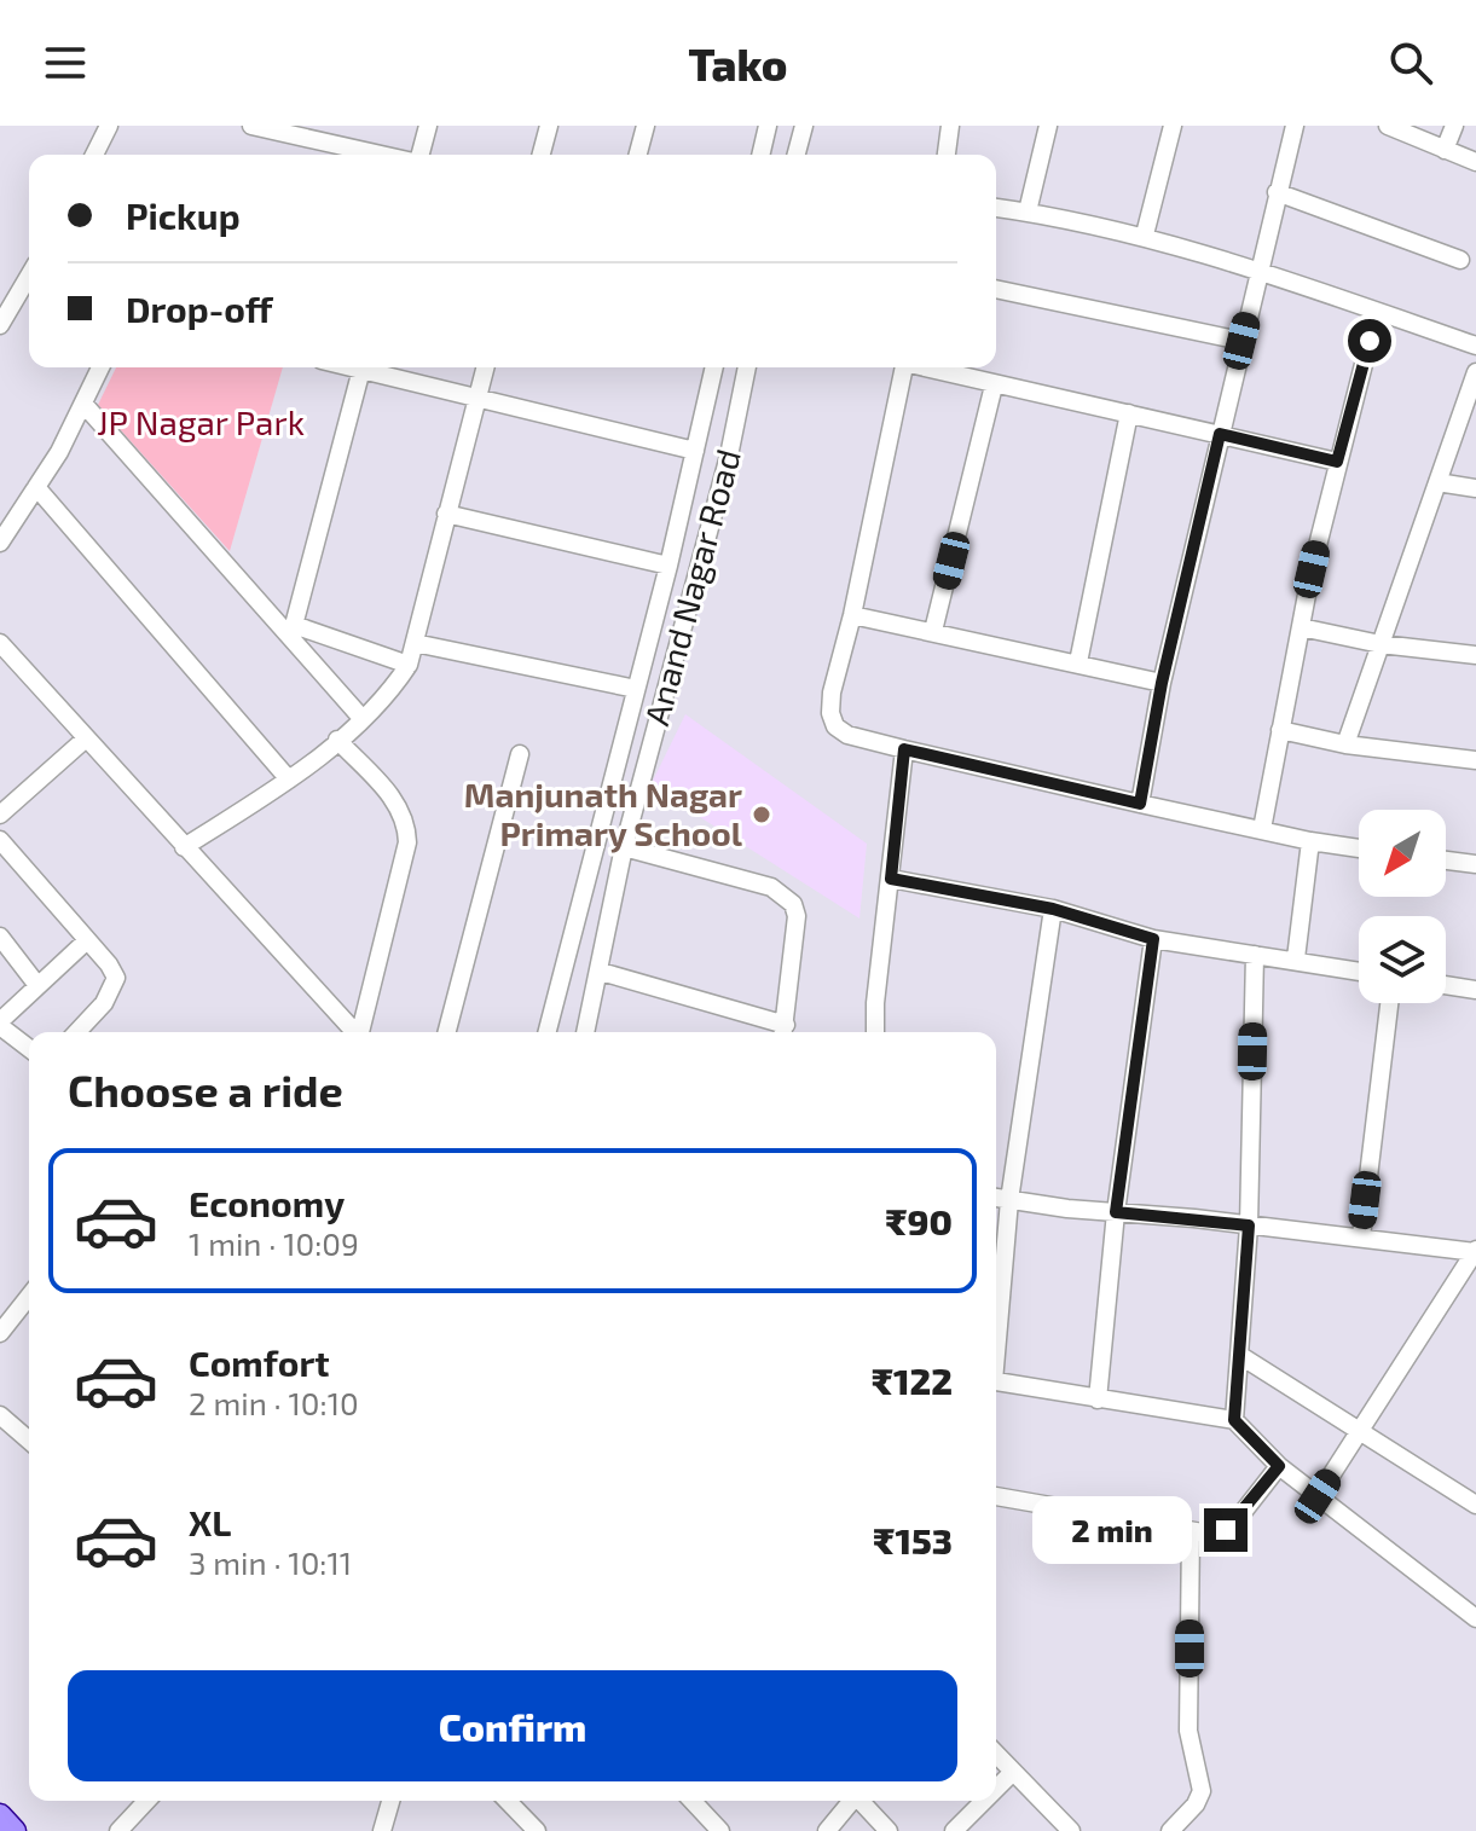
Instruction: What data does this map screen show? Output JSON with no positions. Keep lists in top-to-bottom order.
{
  "streets": {
    "street": ["Anand Nagar Road"]
  },
  "parks": ["JP Nagar Park"],
  "places": ["Manjunath Nagar Primary School"],
  "north": "bottom left",
  "page": {
    "header": "Tako",
    "banner": ["Pickup", "Drop-off"],
    "heading": "Choose a ride",
    "list": [
      {
        "name": "Economy",
        "note": "1 min · 10:09",
        "value": "₹90"
      },
      {
        "name": "Comfort",
        "note": "2 min · 10:10",
        "value": "₹122"
      },
      {
        "name": "XL",
        "note": "3 min · 10:11",
        "value": "₹153"
      }
    ],
    "bubble": "2 min",
    "buttons": "Confirm"
  }
}
